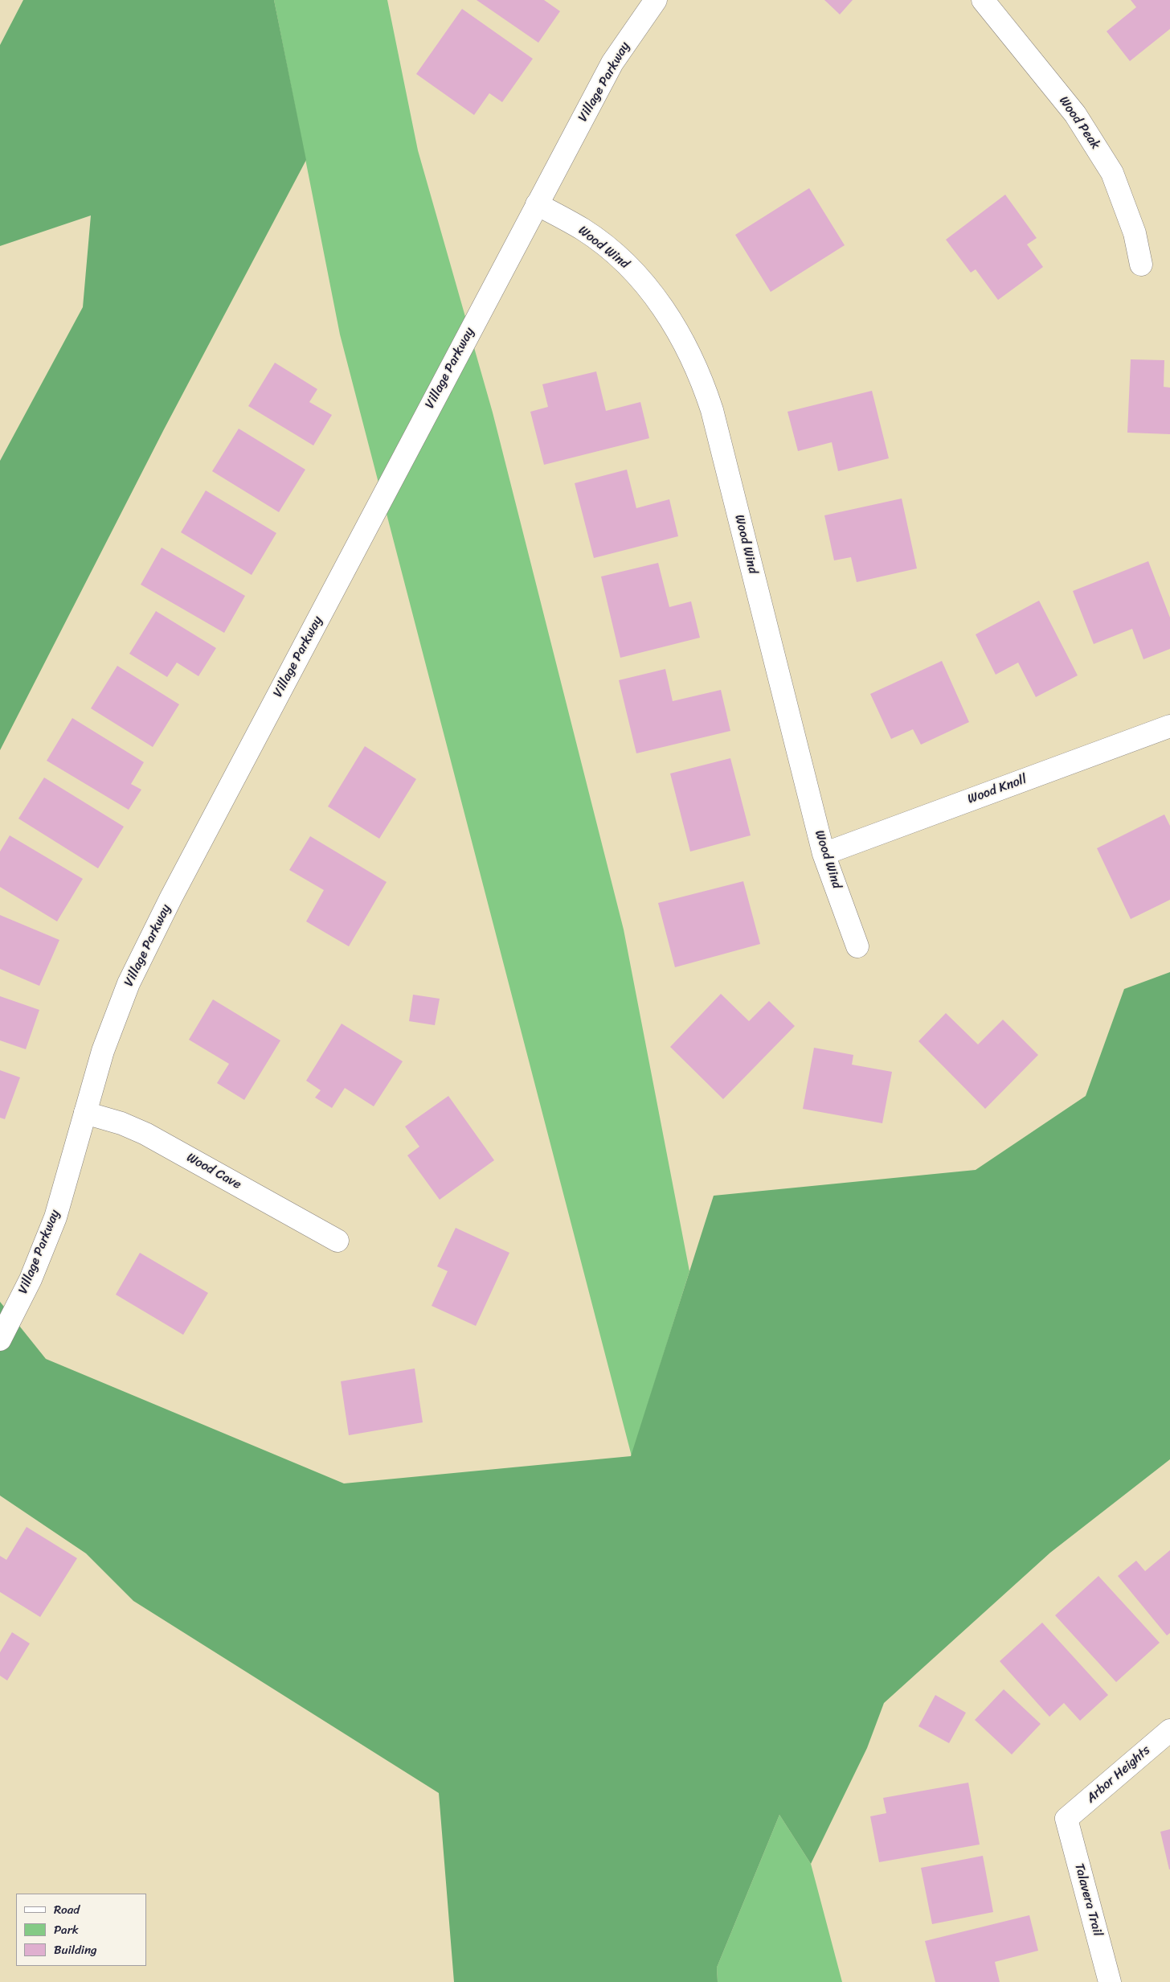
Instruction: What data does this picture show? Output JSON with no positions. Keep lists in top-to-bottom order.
{
  "streets": {
    "street": [
      "Village Parkway",
      "Wood Peak",
      "Wood Wind",
      "Wood Knoll",
      "Wood Cave",
      "Arbor Heights",
      "Talavera Trail"
    ]
  },
  "crossings": [
    ["Village Parkway", "Wood Wind"],
    ["Village Parkway", "Wood Cave"],
    ["Wood Wind", "Wood Knoll"],
    ["Arbor Heights", "Talavera Trail"]
  ],
  "legend": ["Road", "Park", "Building"]
}
